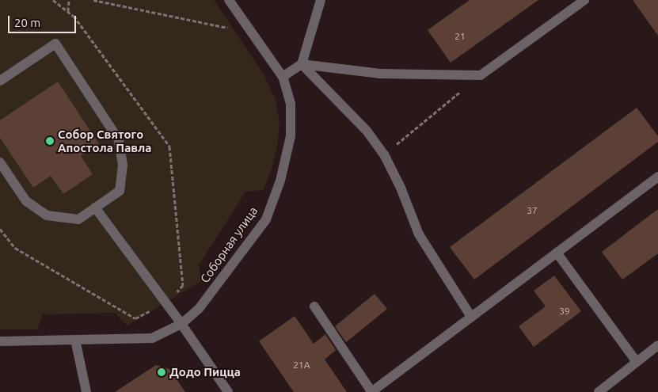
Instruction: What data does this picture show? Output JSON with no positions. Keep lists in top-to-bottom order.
{
  "streets": {
    "street": ["Соборная улица"]
  },
  "places": ["Собор Святого Апостола Павла", "Додо Пицца"],
  "house_numbers": [
    "21",
    "37",
    "39",
    "21А"
  ],
  "scale_bar": "20 m"
}
